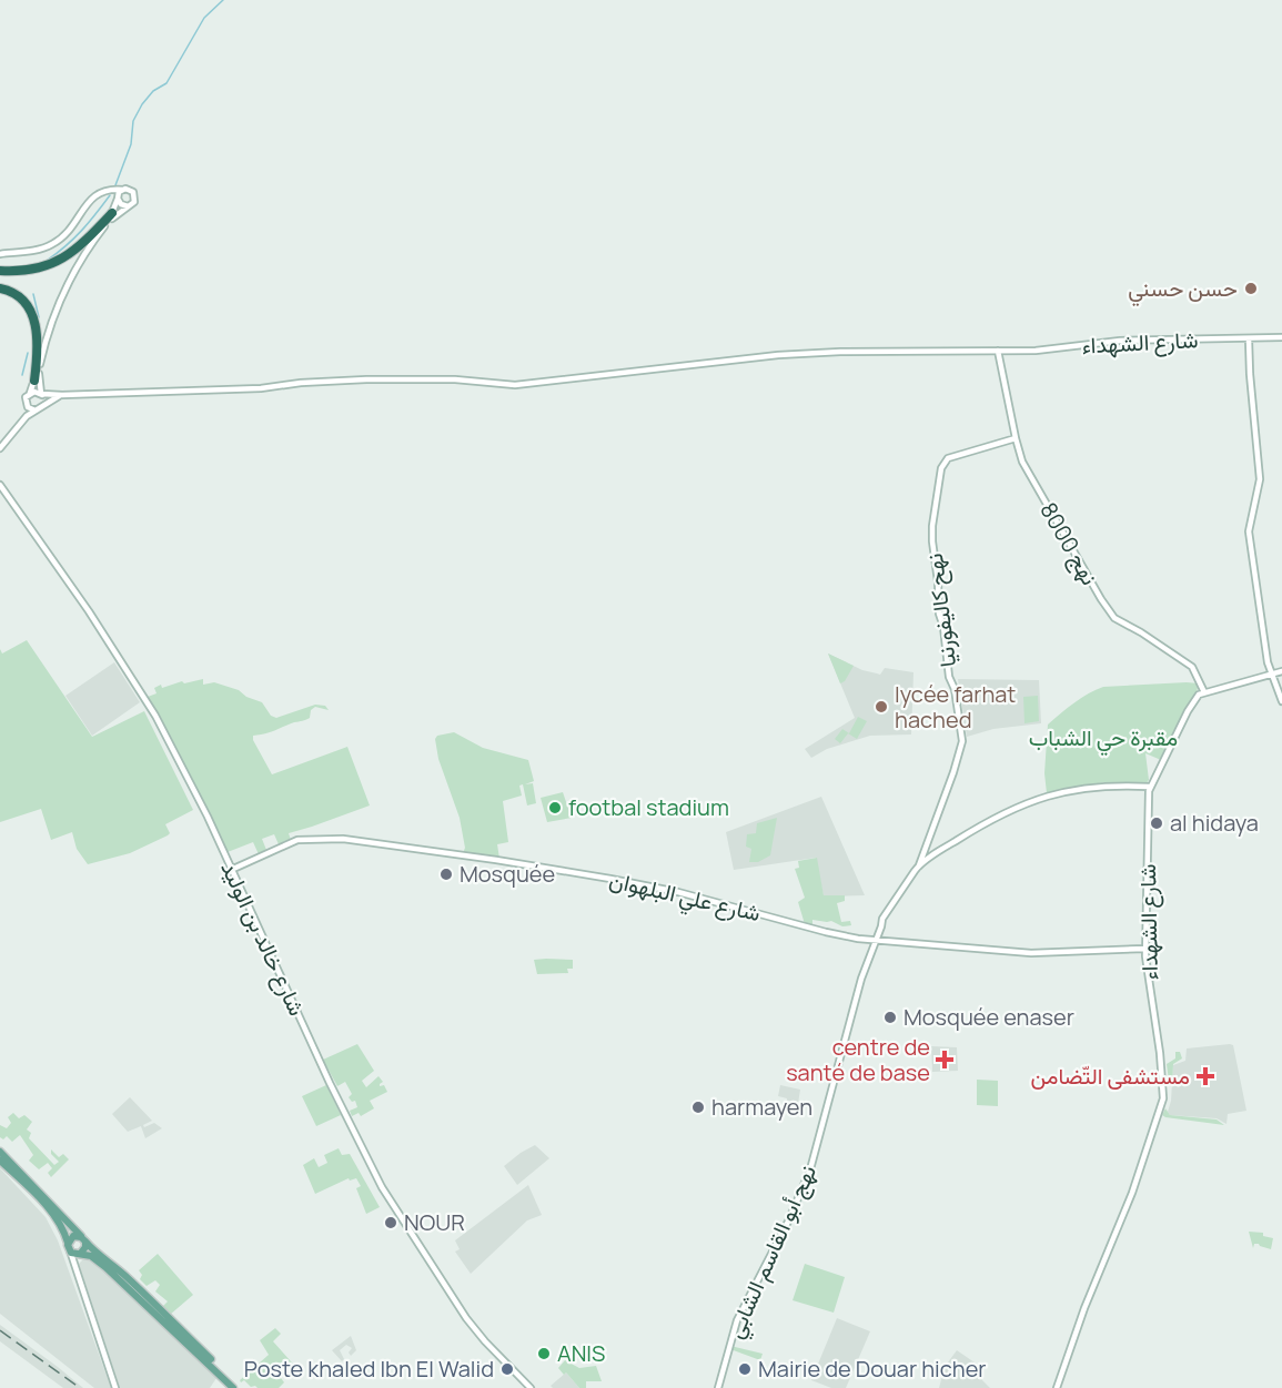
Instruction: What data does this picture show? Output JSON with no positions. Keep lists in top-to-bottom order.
{
  "streets": {
    "street": [
      "شارع الشهداء",
      "نهج 8000",
      "نهح كاليفورنيا",
      "شارع علي البلهوان",
      "شارع خالد بن الوليد",
      "نهج أبو القاسم الشابي"
    ]
  },
  "crossings": [
    ["شارع الشهداء", "نهج 8000"],
    ["شارع الشهداء", "شارع علي البلهوان"],
    ["شارع الشهداء", "نهج أبو القاسم الشابي"],
    ["نهج 8000", "نهح كاليفورنيا"],
    ["نهح كاليفورنيا", "نهج أبو القاسم الشابي"],
    ["شارع علي البلهوان", "شارع خالد بن الوليد"],
    ["شارع علي البلهوان", "نهج أبو القاسم الشابي"]
  ],
  "parks": ["مقبرة حي الشباب"],
  "places": {
    "other": [
      "حسن حسني",
      "lycée farhat hached",
      "footbal stadium",
      "al hidaya",
      "Mosquée",
      "Mosquée enaser",
      "harmayen",
      "NOUR",
      "ANIS",
      "Poste khaled Ibn El Walid",
      "Mairie de Douar hicher"
    ],
    "health": ["centre de santé de base", "مستشفى التّضامن"]
  }
}
